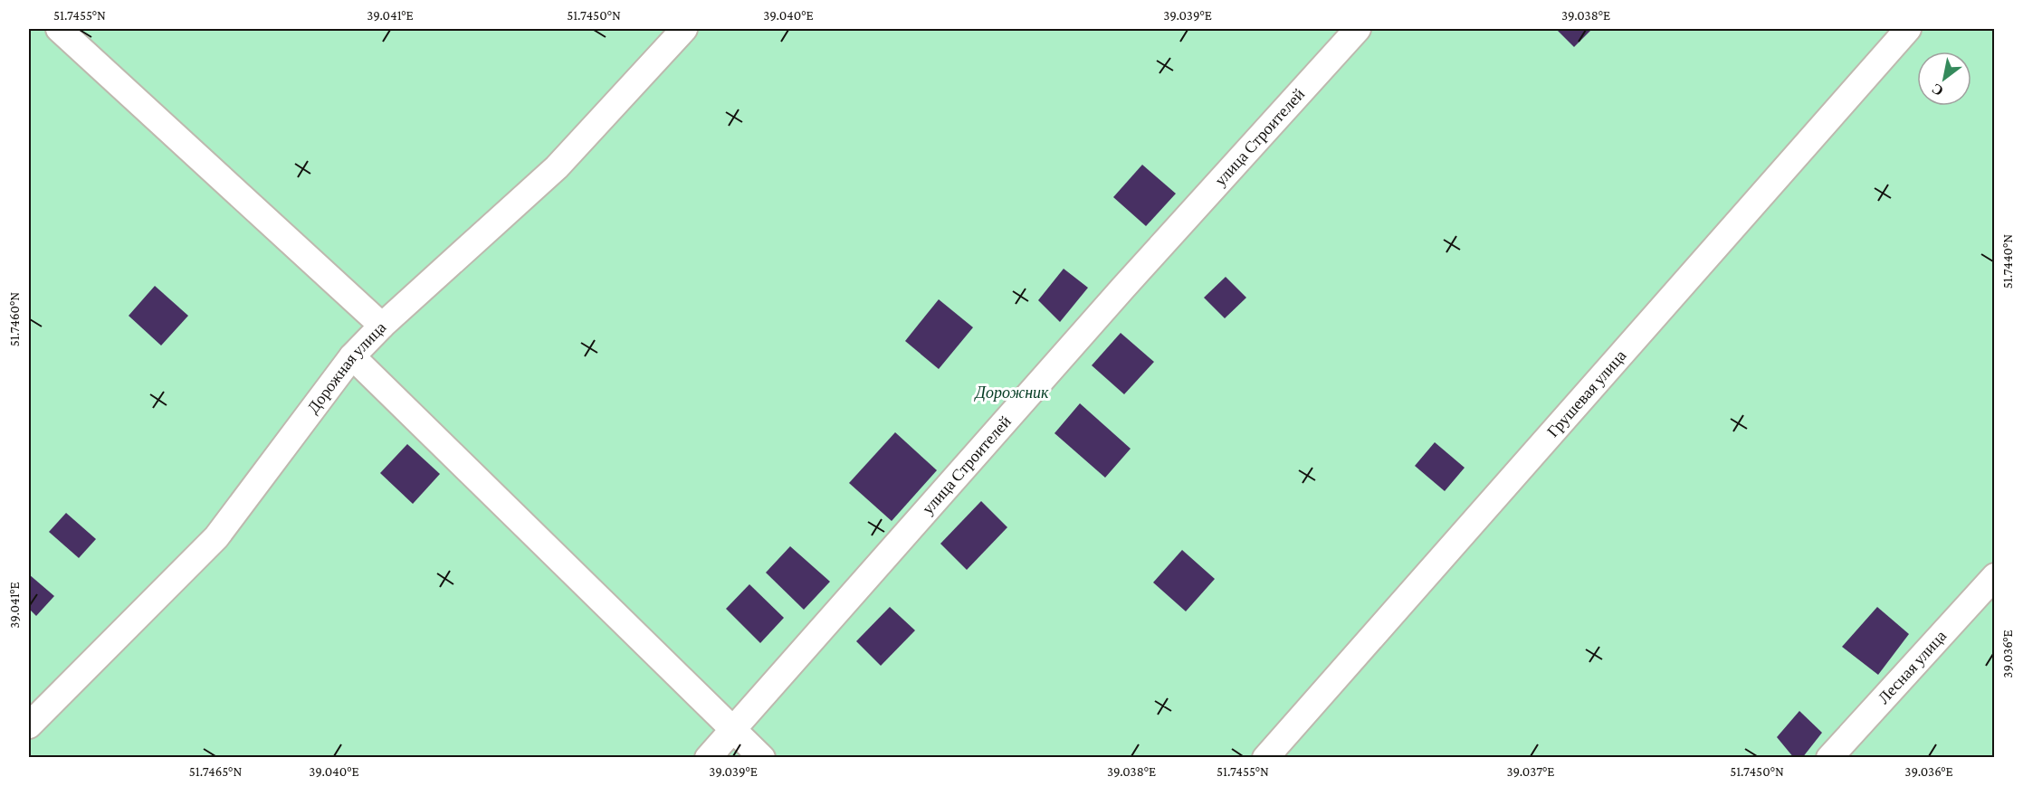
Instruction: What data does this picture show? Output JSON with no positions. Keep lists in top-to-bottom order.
{
  "streets": {
    "street": [
      "улица Строителей",
      "Дорожная улица",
      "Грушевая улица",
      "Лесная улица"
    ]
  },
  "parks": ["Дорожник"],
  "north": "bottom left",
  "coordinates": [
    "51.7455°N",
    "39.041°E",
    "51.7450°N",
    "39.040°E",
    "39.039°E",
    "39.038°E",
    "51.7440°N",
    "51.7460°N",
    "39.036°E",
    "51.7465°N",
    "39.037°E"
  ]
}
